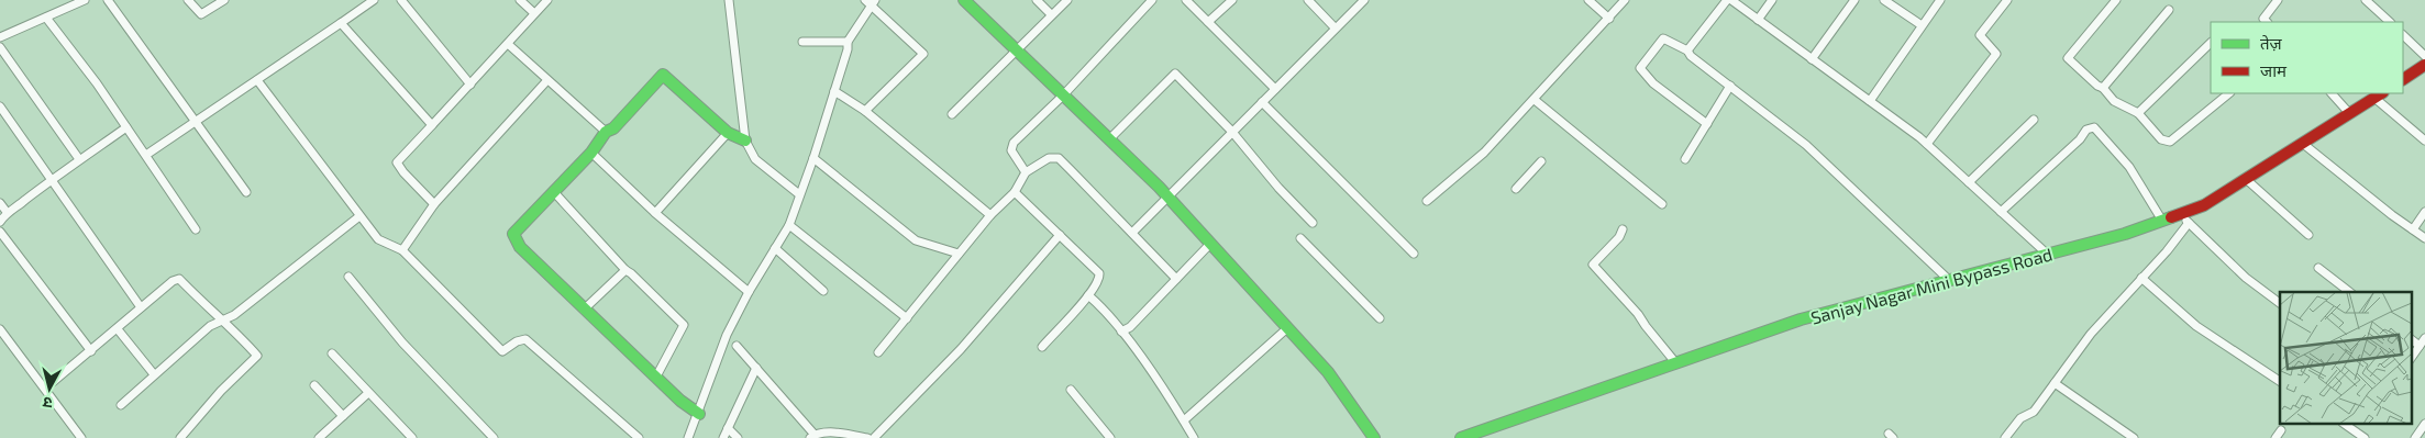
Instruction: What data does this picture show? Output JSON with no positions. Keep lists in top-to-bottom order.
{
  "streets": {
    "street": ["Sanjay Nagar Mini Bypass Road"]
  },
  "legend": ["तेज़", "जाम"],
  "north": "bottom"
}
